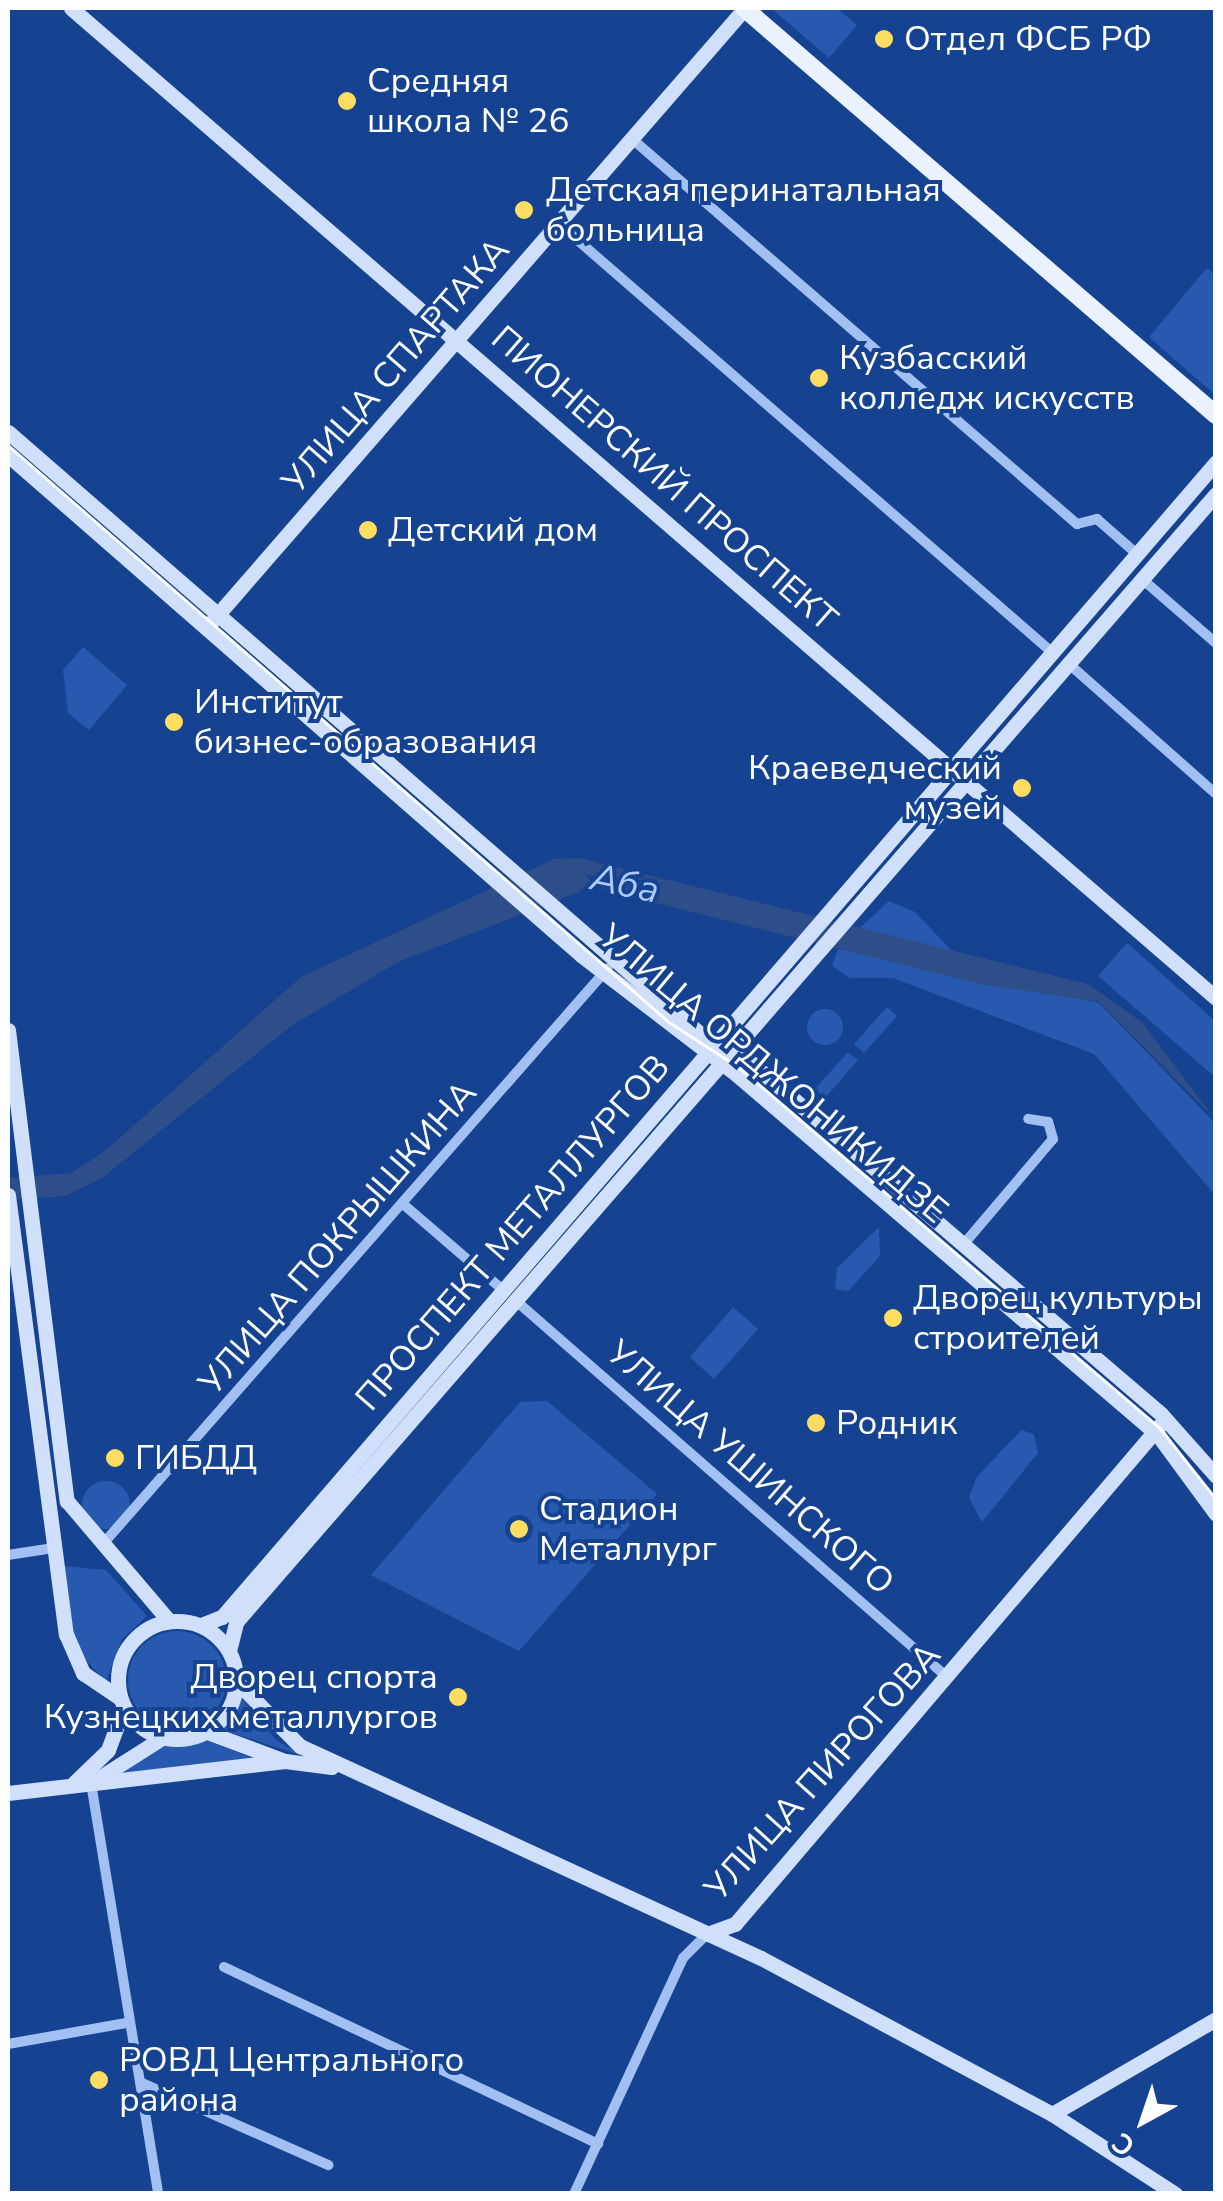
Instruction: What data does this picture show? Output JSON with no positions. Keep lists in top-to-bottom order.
{
  "streets": {
    "main road": [
      "УЛИЦА СПАРТАКА",
      "ПИОНЕРСКИЙ ПРОСПЕКТ",
      "УЛИЦА ОРДЖОНИКИДЗЕ",
      "ПРОСПЕКТ МЕТАЛЛУРГОВ",
      "УЛИЦА ПИРОГОВА"
    ],
    "street": ["УЛИЦА ПОКРЫШКИНА", "УЛИЦА УШИНСКОГО"]
  },
  "crossings": [
    ["УЛИЦА СПАРТАКА", "ПИОНЕРСКИЙ ПРОСПЕКТ"],
    ["УЛИЦА СПАРТАКА", "УЛИЦА ОРДЖОНИКИДЗЕ"],
    ["ПИОНЕРСКИЙ ПРОСПЕКТ", "ПРОСПЕКТ МЕТАЛЛУРГОВ"],
    ["УЛИЦА ОРДЖОНИКИДЗЕ", "ПРОСПЕКТ МЕТАЛЛУРГОВ"],
    ["УЛИЦА ОРДЖОНИКИДЗЕ", "УЛИЦА ПОКРЫШКИНА"],
    ["УЛИЦА ОРДЖОНИКИДЗЕ", "УЛИЦА ПИРОГОВА"],
    ["ПРОСПЕКТ МЕТАЛЛУРГОВ", "УЛИЦА УШИНСКОГО"],
    ["УЛИЦА ПОКРЫШКИНА", "УЛИЦА УШИНСКОГО"],
    ["УЛИЦА УШИНСКОГО", "УЛИЦА ПИРОГОВА"]
  ],
  "water": ["Аба"],
  "places": [
    "Отдел ФСБ РФ",
    "Средняя школа № 26",
    "Детская перинатальная больница",
    "Кузбасский колледж искусств",
    "Детский дом",
    "Институт бизнес-образования",
    "Краеведческий музей",
    "Дворец культуры строителей",
    "Родник",
    "ГИБДД",
    "Стадион Металлург",
    "Дворец спорта Кузнецких металлургов",
    "РОВД Центрального района"
  ],
  "north": "bottom left"
}
